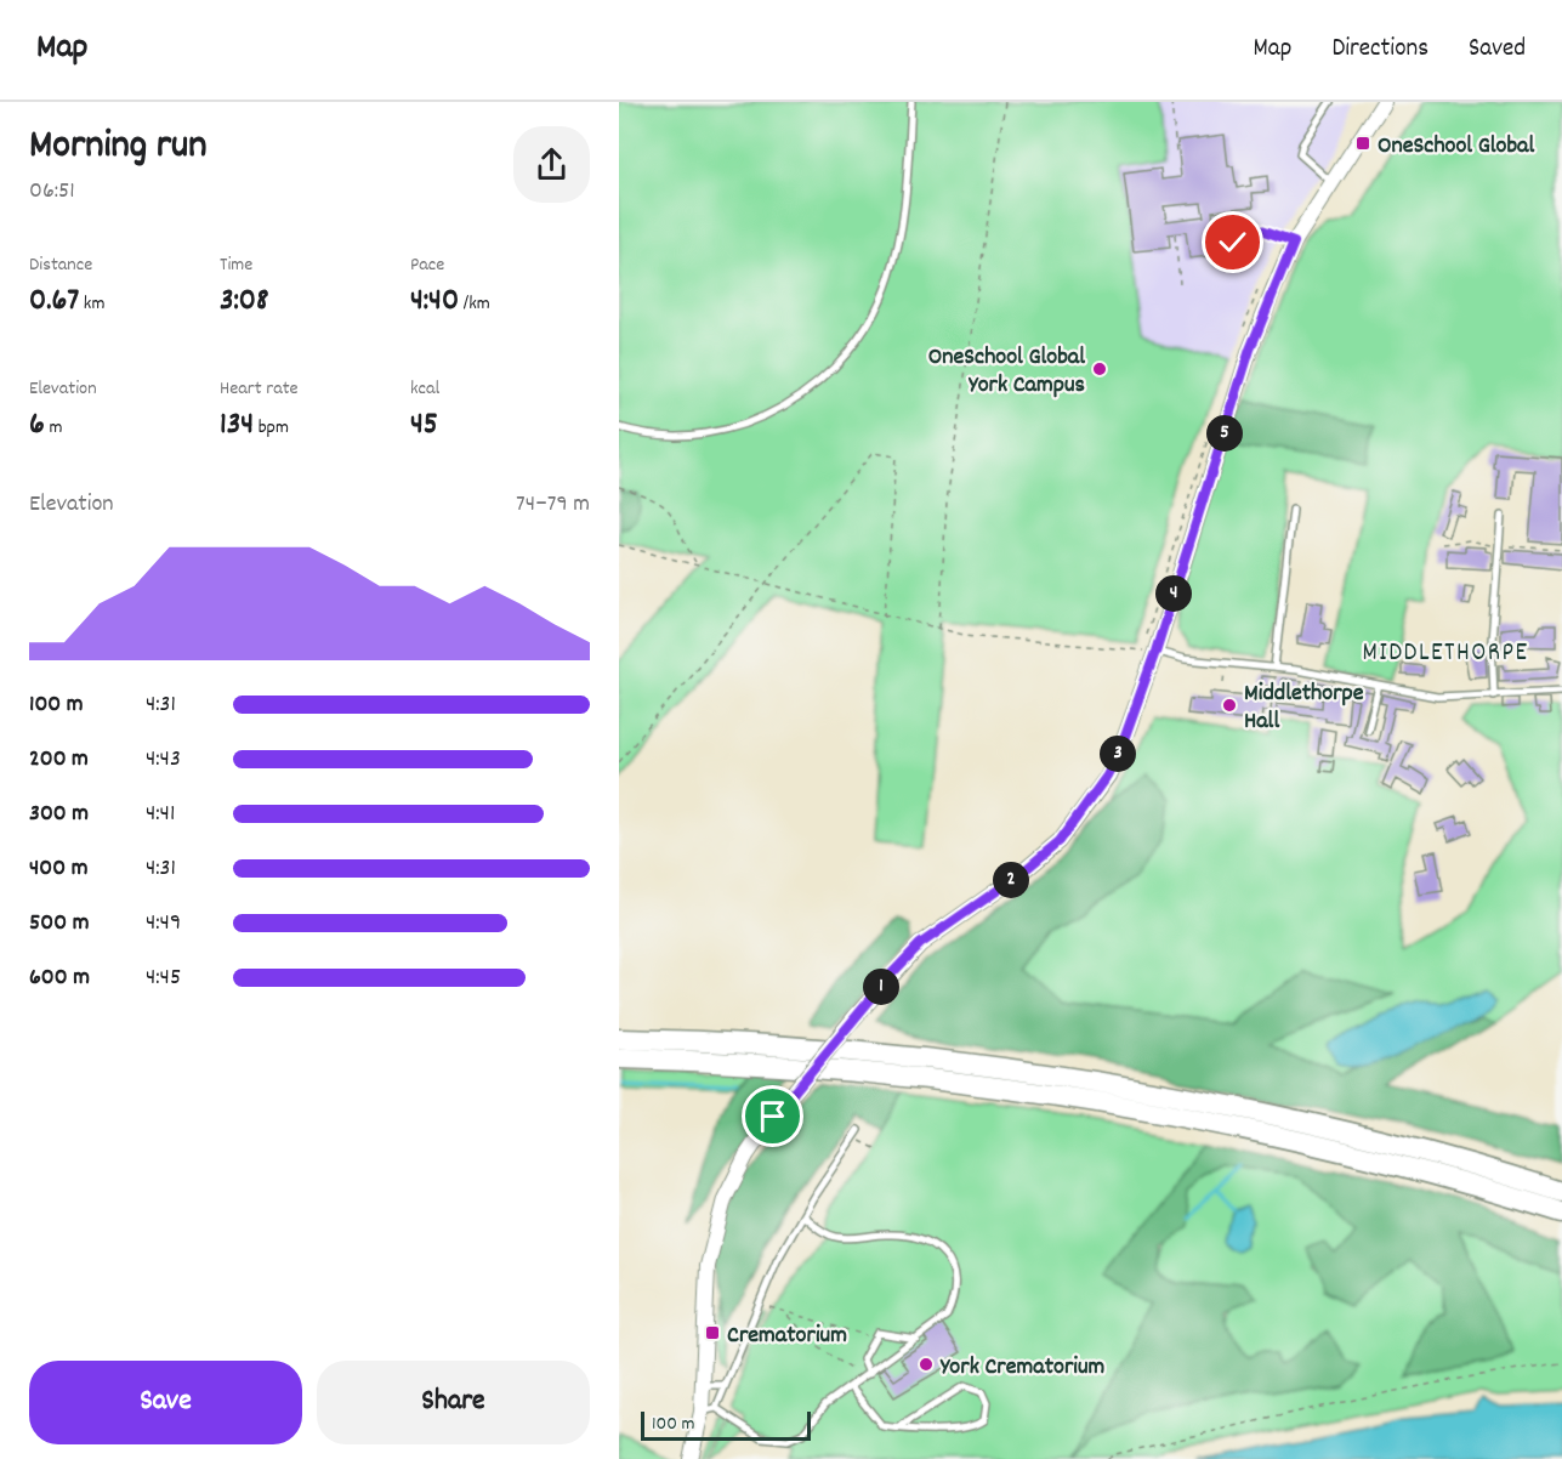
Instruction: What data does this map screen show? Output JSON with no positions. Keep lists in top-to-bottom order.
{
  "districts": ["MIDDLETHORPE"],
  "places": {
    "transit": ["OneSchool Global", "Crematorium"],
    "other": ["OneSchool Global York Campus", "Middlethorpe Hall", "York Crematorium"]
  },
  "scale_bar": "100 m",
  "page": {
    "header": "Map",
    "nav": ["Map", "Directions", "Saved"],
    "heading": ["Morning run", "06:51"],
    "stats": [
      ["Distance", "0.67 km"],
      ["Time", "3:08"],
      ["Pace", "4:40 /km"],
      ["Elevation", "6 m"],
      ["Heart rate", "134 bpm"],
      ["kcal", "45"]
    ],
    "pins": [
      "5",
      "4",
      "3",
      "2",
      "1"
    ],
    "chart": ["Elevation", "74–79 m"],
    "list": [
      {
        "name": "100 m",
        "note": "4:31"
      },
      {
        "name": "200 m",
        "note": "4:43"
      },
      {
        "name": "300 m",
        "note": "4:41"
      },
      {
        "name": "400 m",
        "note": "4:31"
      },
      {
        "name": "500 m",
        "note": "4:49"
      },
      {
        "name": "600 m",
        "note": "4:45"
      }
    ],
    "buttons": ["Save", "Share"],
    "scale": "100 m"
  }
}
